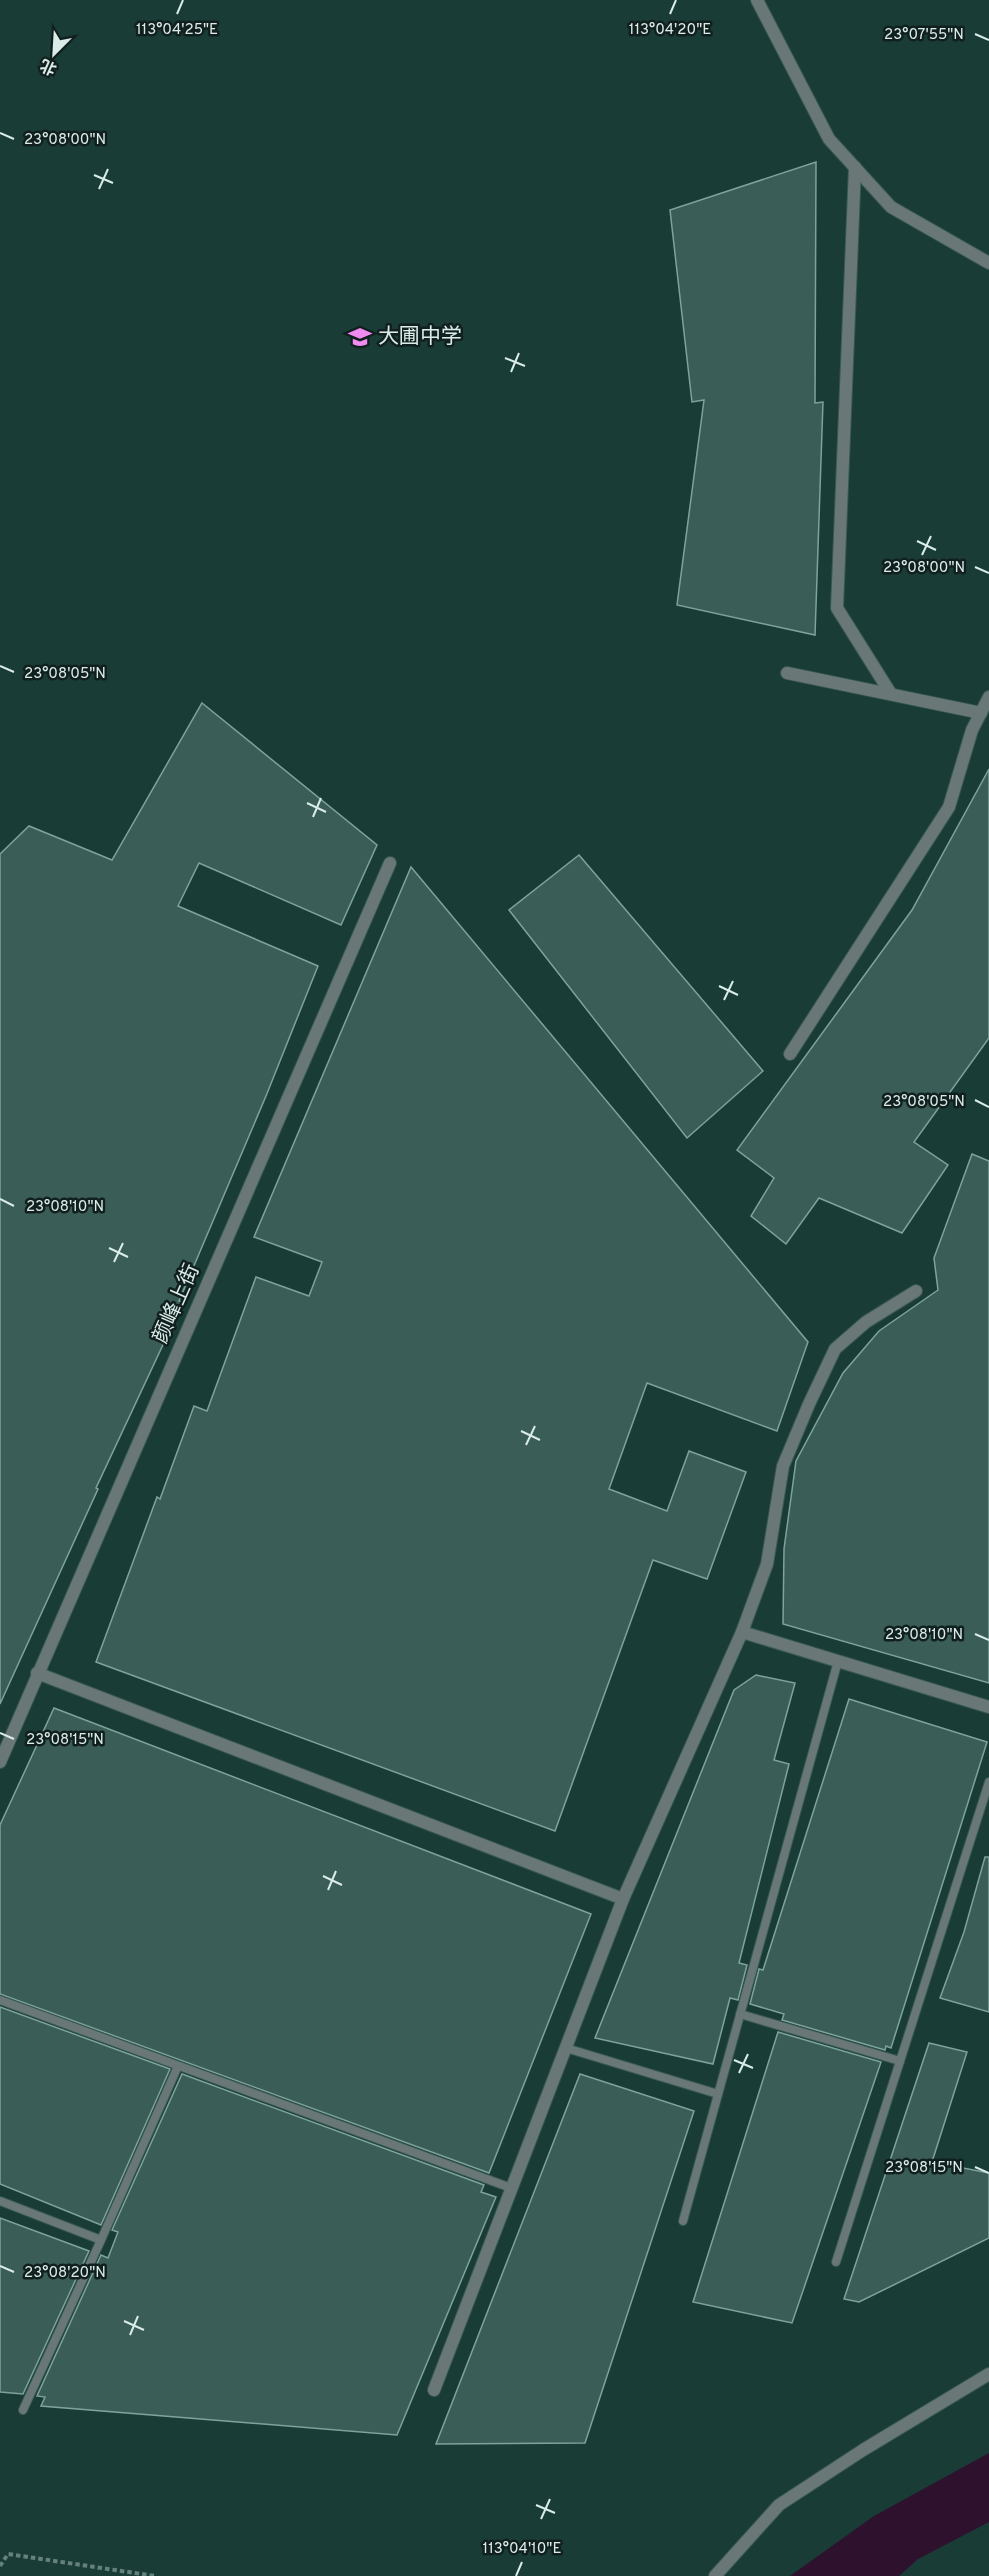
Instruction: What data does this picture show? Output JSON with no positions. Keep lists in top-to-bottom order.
{
  "streets": {
    "street": ["颜峰上街"]
  },
  "places": {
    "school or university": ["大圃中学"]
  },
  "north": "bottom left",
  "coordinates": [
    "113°04'20\"E",
    "113°04'25\"E",
    "23°07'55\"N",
    "23°08'00\"N",
    "23°08'05\"N",
    "23°08'10\"N",
    "23°08'15\"N",
    "23°08'20\"N",
    "113°04'10\"E"
  ]
}
